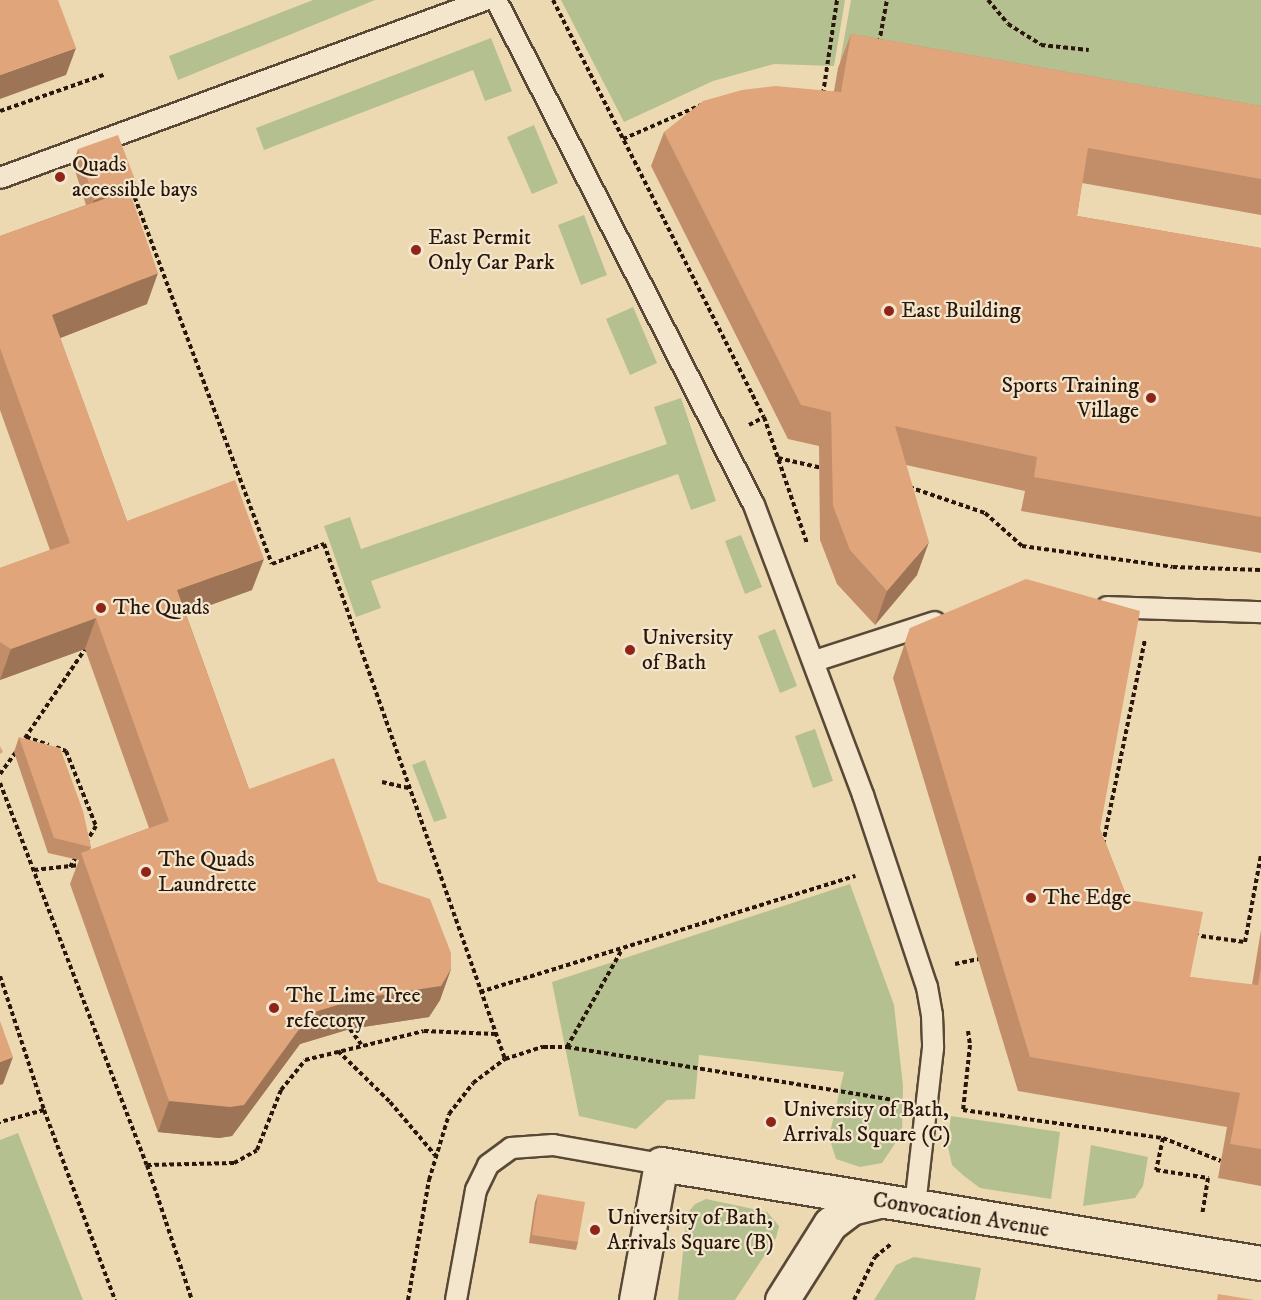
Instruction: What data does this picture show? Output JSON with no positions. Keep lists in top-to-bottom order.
{
  "streets": {
    "street": ["Convocation Avenue"]
  },
  "places": [
    "Quads accessible bays",
    "East Permit Only Car Park",
    "East Building",
    "Sports Training Village",
    "The Quads",
    "University of Bath",
    "The Quads Laundrette",
    "The Edge",
    "The Lime Tree refectory",
    "University of Bath, Arrivals Square (C)",
    "University of Bath, Arrivals Square (B)"
  ]
}
